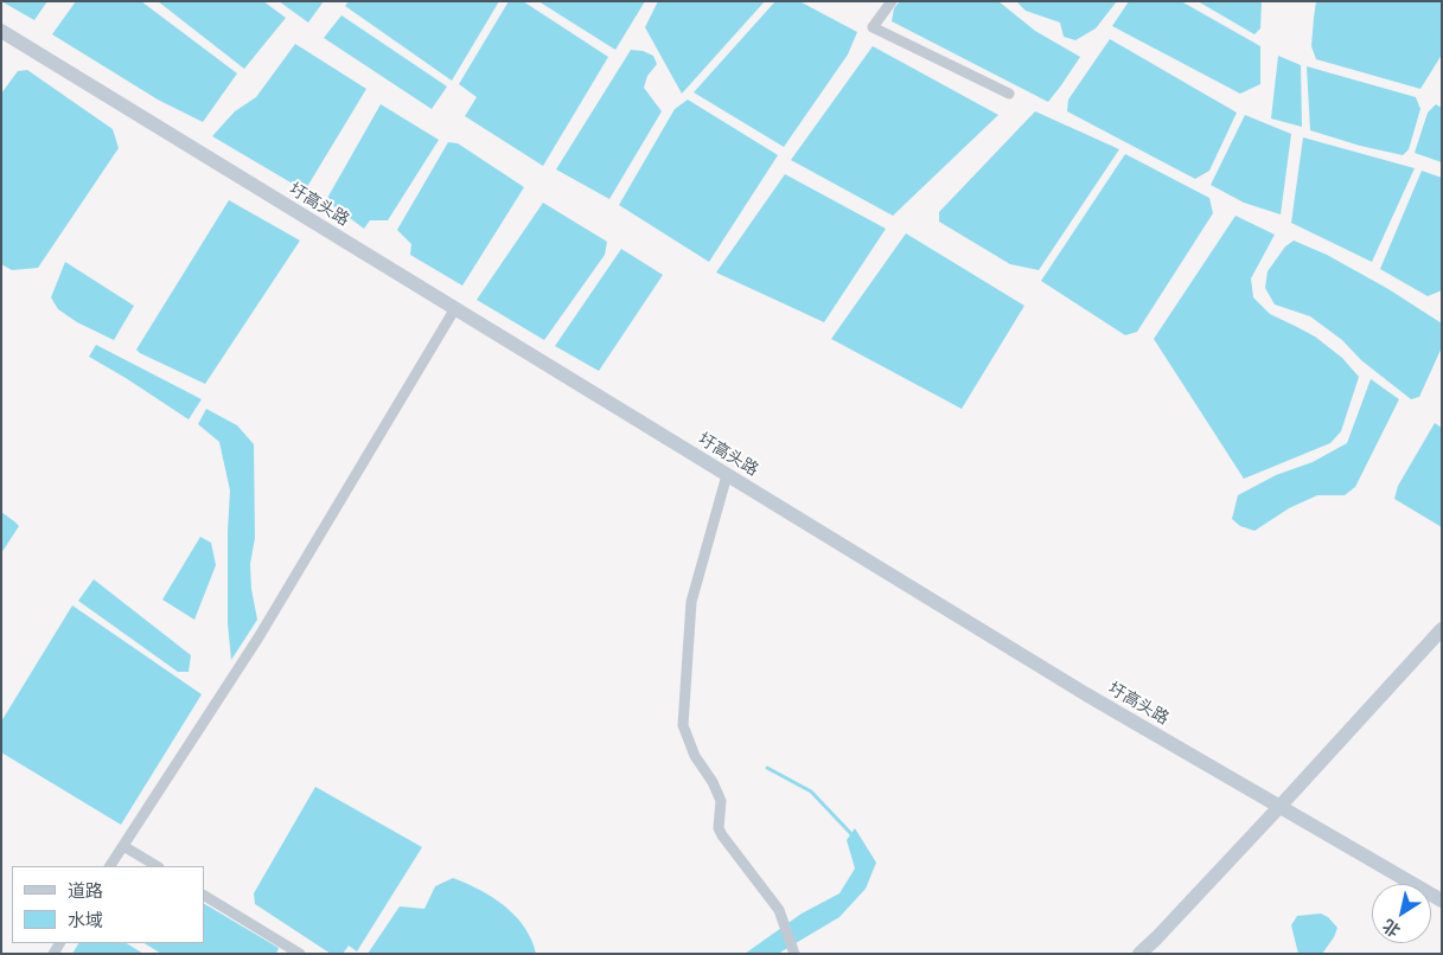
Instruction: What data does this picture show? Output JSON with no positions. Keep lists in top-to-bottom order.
{
  "streets": {
    "street": ["圩高头路"]
  },
  "legend": ["道路", "水域"],
  "north": "bottom left"
}
